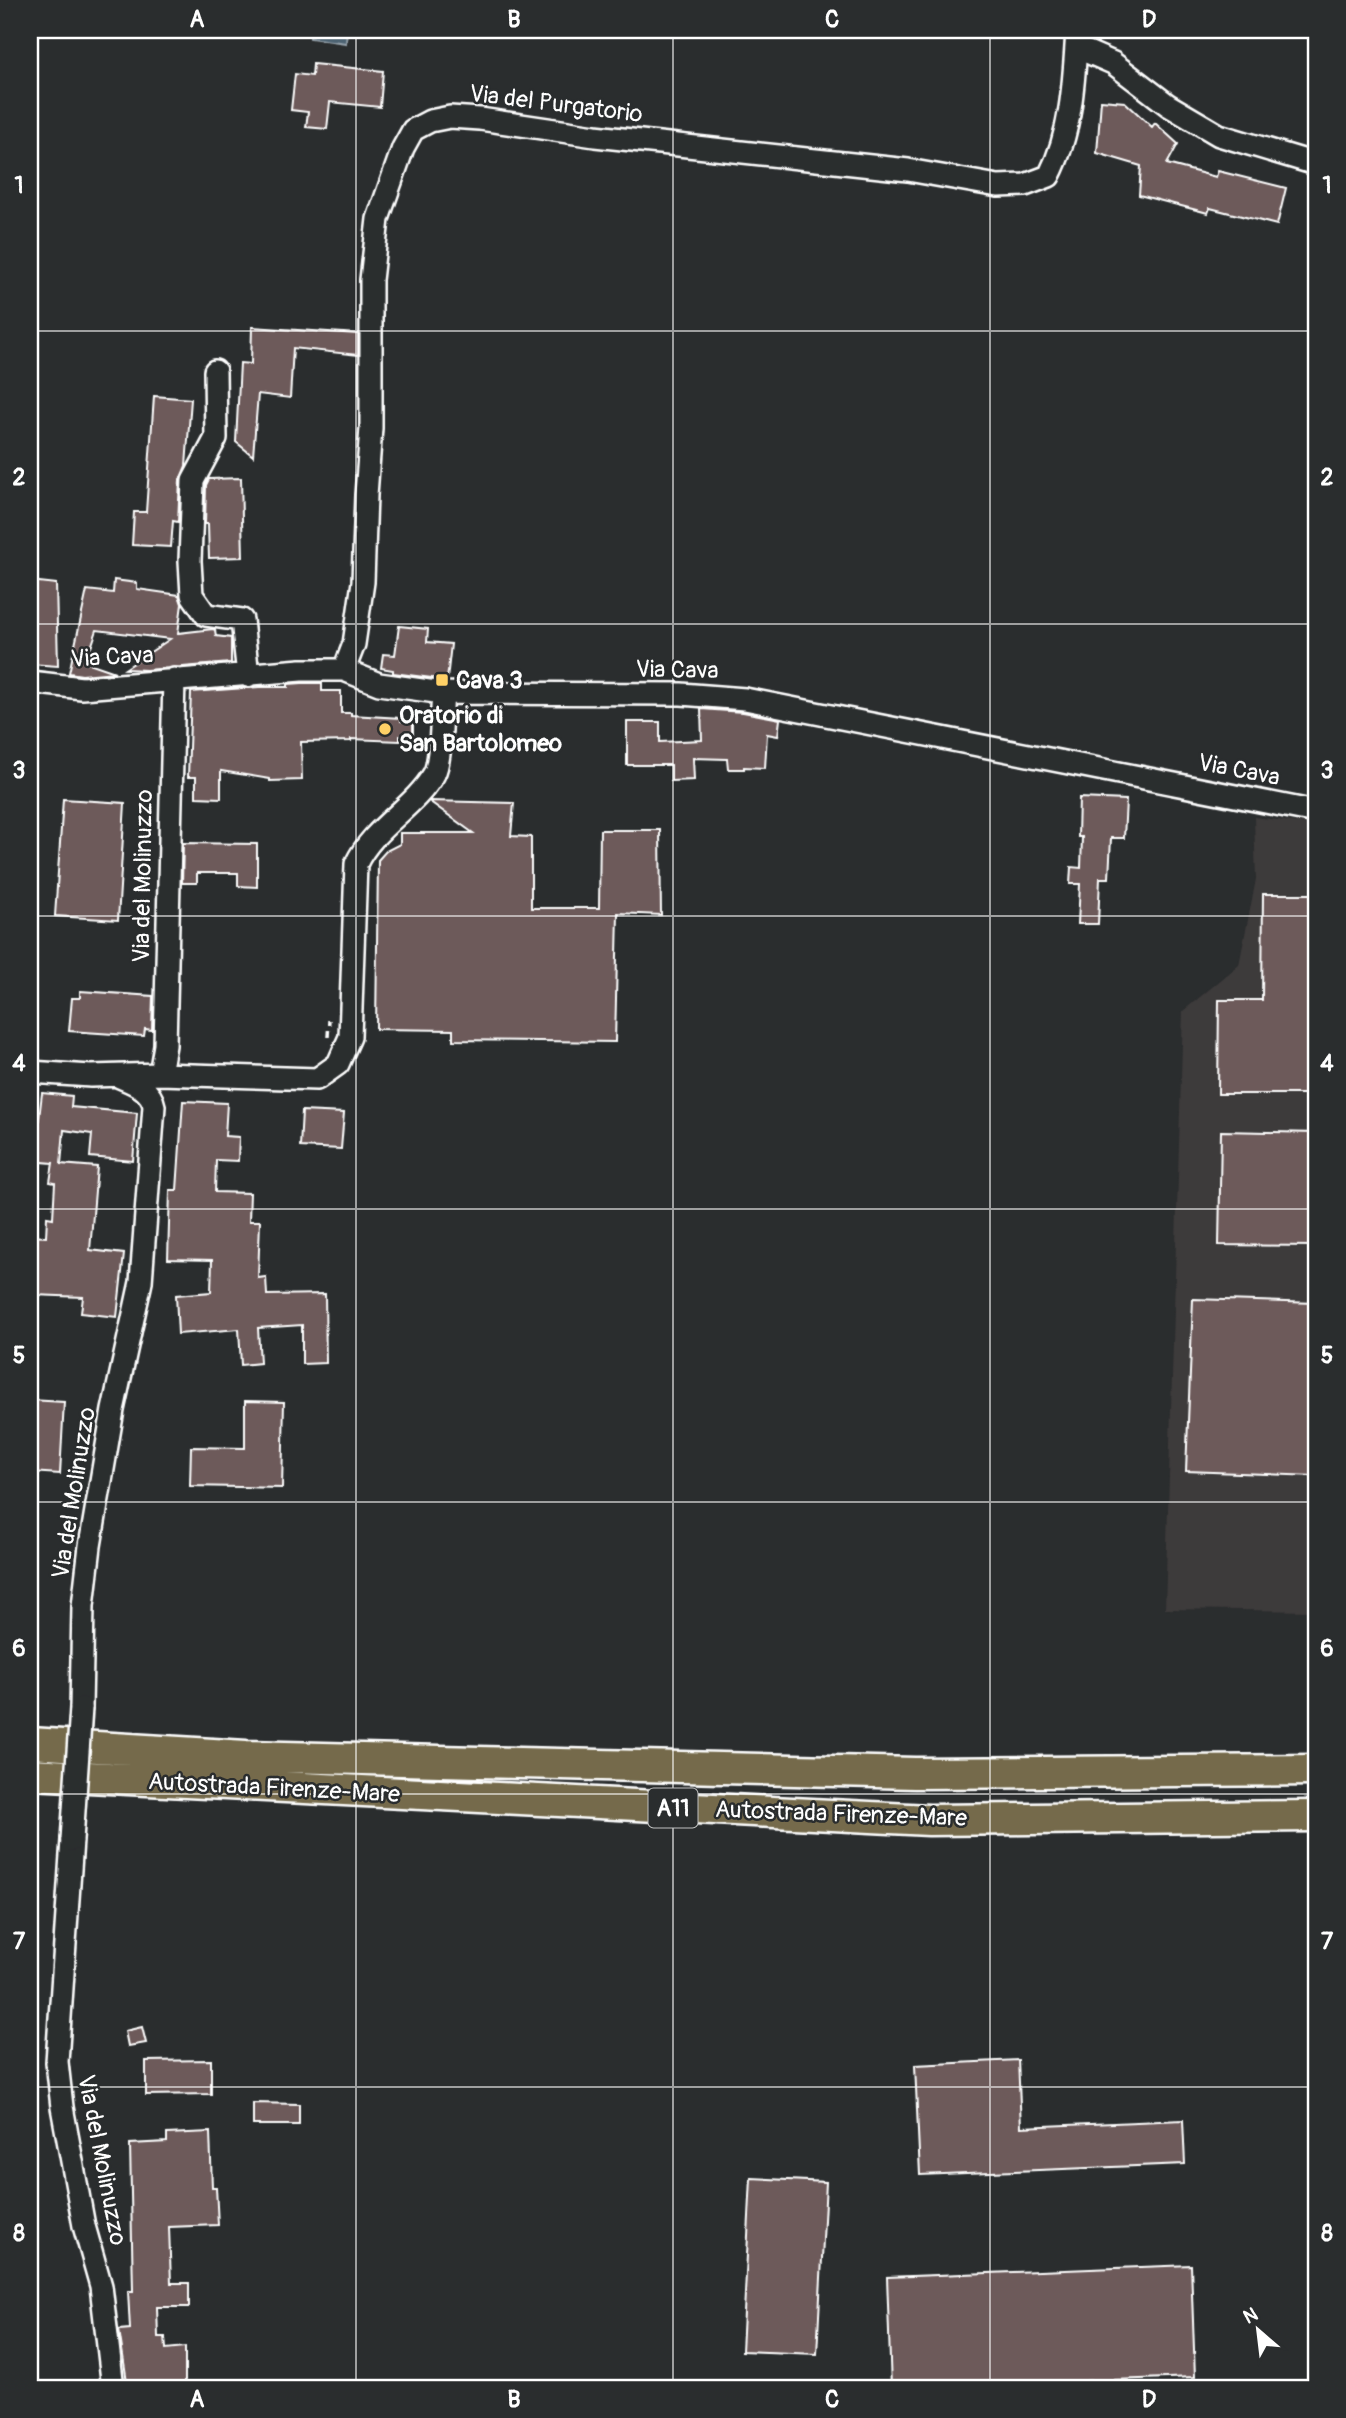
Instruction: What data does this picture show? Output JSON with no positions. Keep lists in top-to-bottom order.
{
  "streets": {
    "highway": ["Autostrada Firenze-Mare", "A11"],
    "street": ["Via del Purgatorio", "Via Cava", "Via del Molinuzzo"]
  },
  "crossings": [
    ["Via del Purgatorio", "Via Cava"],
    ["Via Cava", "Via del Molinuzzo"]
  ],
  "places": {
    "transit": ["Cava 3"],
    "other": ["Oratorio di San Bartolomeo"]
  },
  "north": "top left",
  "grid": {
    "columns": [
      "A",
      "B",
      "C",
      "D"
    ],
    "rows": [
      "1",
      "2",
      "3",
      "4",
      "5",
      "6",
      "7",
      "8"
    ]
  }
}
